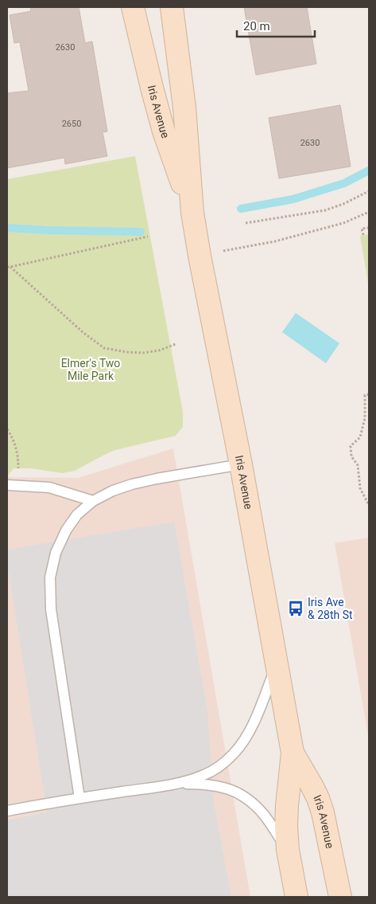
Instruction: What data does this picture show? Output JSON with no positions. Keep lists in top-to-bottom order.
{
  "streets": {
    "main road": ["Iris Avenue"]
  },
  "parks": ["Elmer's Two Mile Park"],
  "places": {
    "bus stop": ["Iris Ave & 28th St"]
  },
  "house_numbers": ["2630", "2650", "2630"],
  "scale_bar": "20 m"
}
